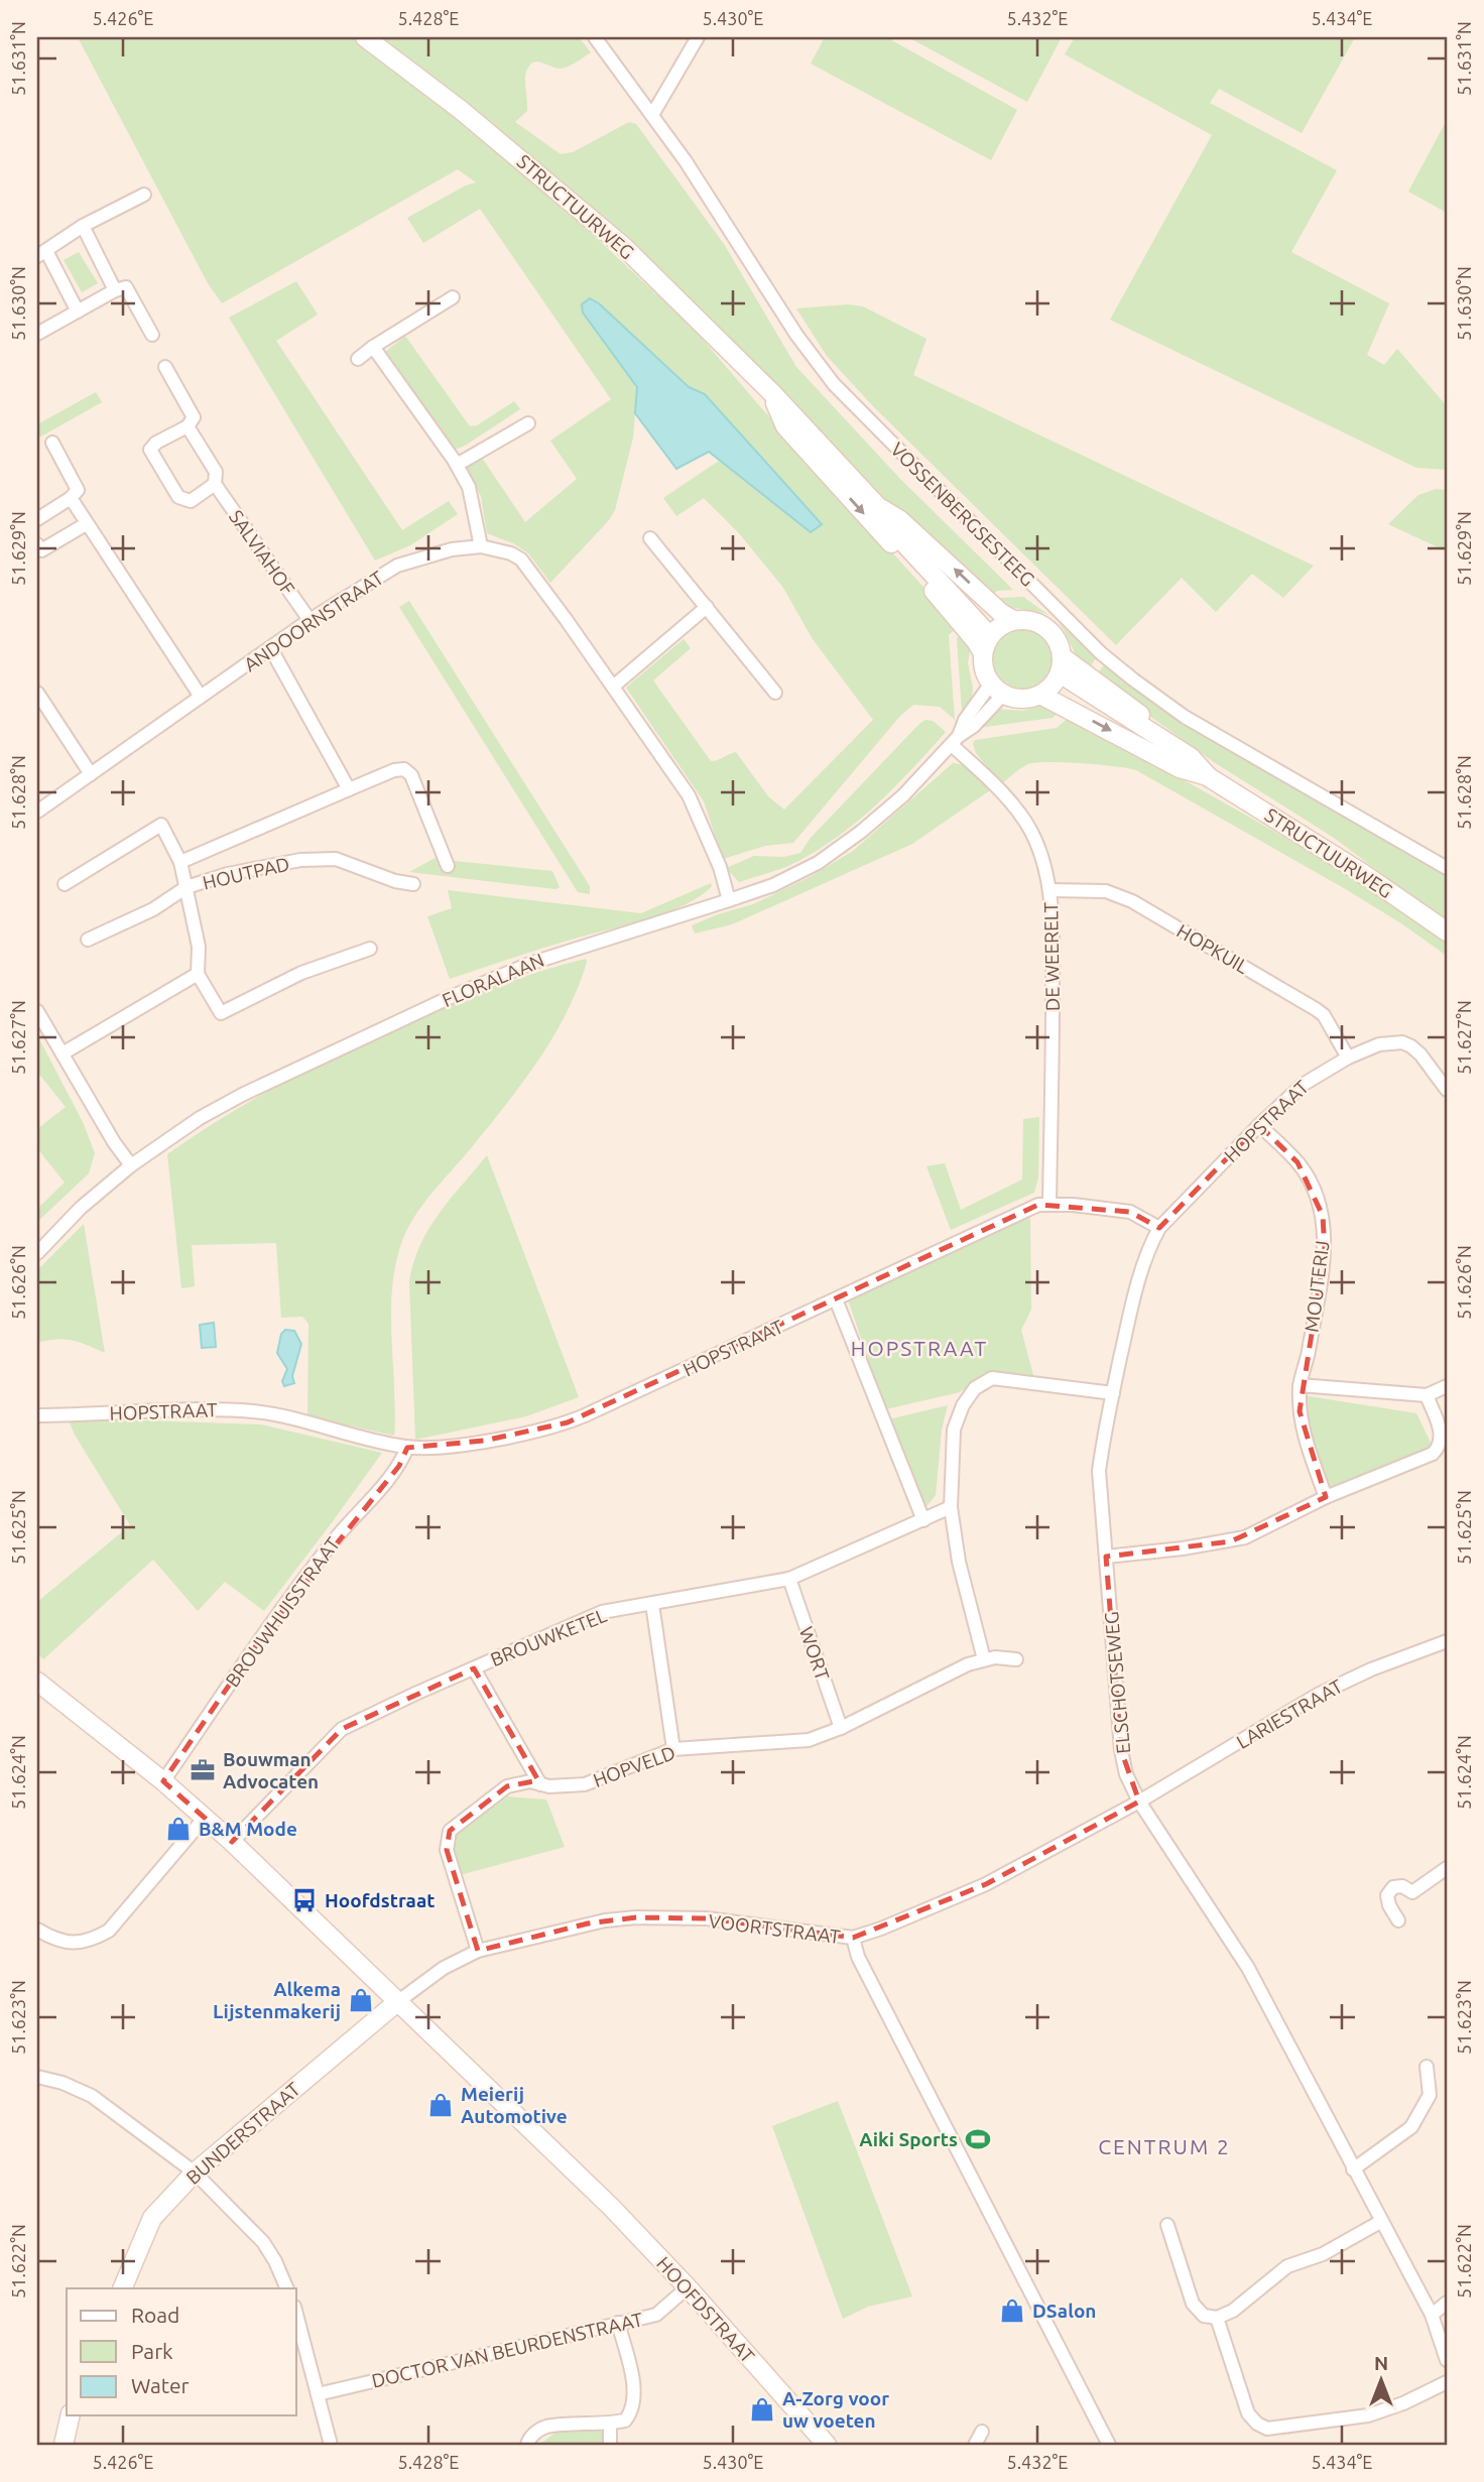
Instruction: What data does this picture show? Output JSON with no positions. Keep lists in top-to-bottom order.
{
  "streets": {
    "main road": ["STRUCTUURWEG", "BUNDERSTRAAT", "HOOFDSTRAAT"],
    "street": [
      "VOSSENBERGSESTEEG",
      "SALVIAHOF",
      "ANDOORNSTRAAT",
      "HOUTPAD",
      "HOPKUIL",
      "DE WEERELT",
      "FLORALAAN",
      "HOPSTRAAT",
      "MOUTERIJ",
      "BROUWHUISSTRAAT",
      "BROUWKETEL",
      "WORT",
      "ELSCHOTSEWEG",
      "LARIESTRAAT",
      "HOPVELD",
      "VOORTSTRAAT",
      "DOCTOR VAN BEURDENSTRAAT"
    ]
  },
  "crossings": [
    ["STRUCTUURWEG", "FLORALAAN"],
    ["SALVIAHOF", "ANDOORNSTRAAT"],
    ["ANDOORNSTRAAT", "FLORALAAN"],
    ["HOPKUIL", "DE WEERELT"],
    ["HOPKUIL", "HOPSTRAAT"],
    ["DE WEERELT", "FLORALAAN"],
    ["DE WEERELT", "HOPSTRAAT"],
    ["HOPSTRAAT", "MOUTERIJ"],
    ["HOPSTRAAT", "BROUWHUISSTRAAT"],
    ["HOPSTRAAT", "ELSCHOTSEWEG"],
    ["BROUWHUISSTRAAT", "HOOFDSTRAAT"],
    ["BROUWKETEL", "WORT"],
    ["BROUWKETEL", "HOOFDSTRAAT"],
    ["WORT", "HOPVELD"],
    ["ELSCHOTSEWEG", "LARIESTRAAT"],
    ["ELSCHOTSEWEG", "VOORTSTRAAT"],
    ["LARIESTRAAT", "VOORTSTRAAT"],
    ["HOPVELD", "VOORTSTRAAT"],
    ["VOORTSTRAAT", "BUNDERSTRAAT"],
    ["VOORTSTRAAT", "HOOFDSTRAAT"],
    ["BUNDERSTRAAT", "HOOFDSTRAAT"],
    ["HOOFDSTRAAT", "DOCTOR VAN BEURDENSTRAAT"]
  ],
  "districts": ["HOPSTRAAT", "CENTRUM 2"],
  "places": {
    "office": ["Bouwman Advocaten"],
    "shop": [
      "B&M Mode",
      "Alkema Lijstenmakerij",
      "Meierij Automotive",
      "DSalon",
      "A-Zorg voor uw voeten"
    ],
    "bus stop": ["Hoofdstraat"],
    "sports": ["Aiki Sports"]
  },
  "legend": ["Road", "Park", "Water"],
  "north": "top",
  "coordinates": [
    "5.426°E",
    "5.428°E",
    "5.430°E",
    "5.432°E",
    "5.434°E",
    "51.631°N",
    "51.630°N",
    "51.629°N",
    "51.628°N",
    "51.627°N",
    "51.626°N",
    "51.625°N",
    "51.624°N",
    "51.623°N",
    "51.622°N"
  ]
}
